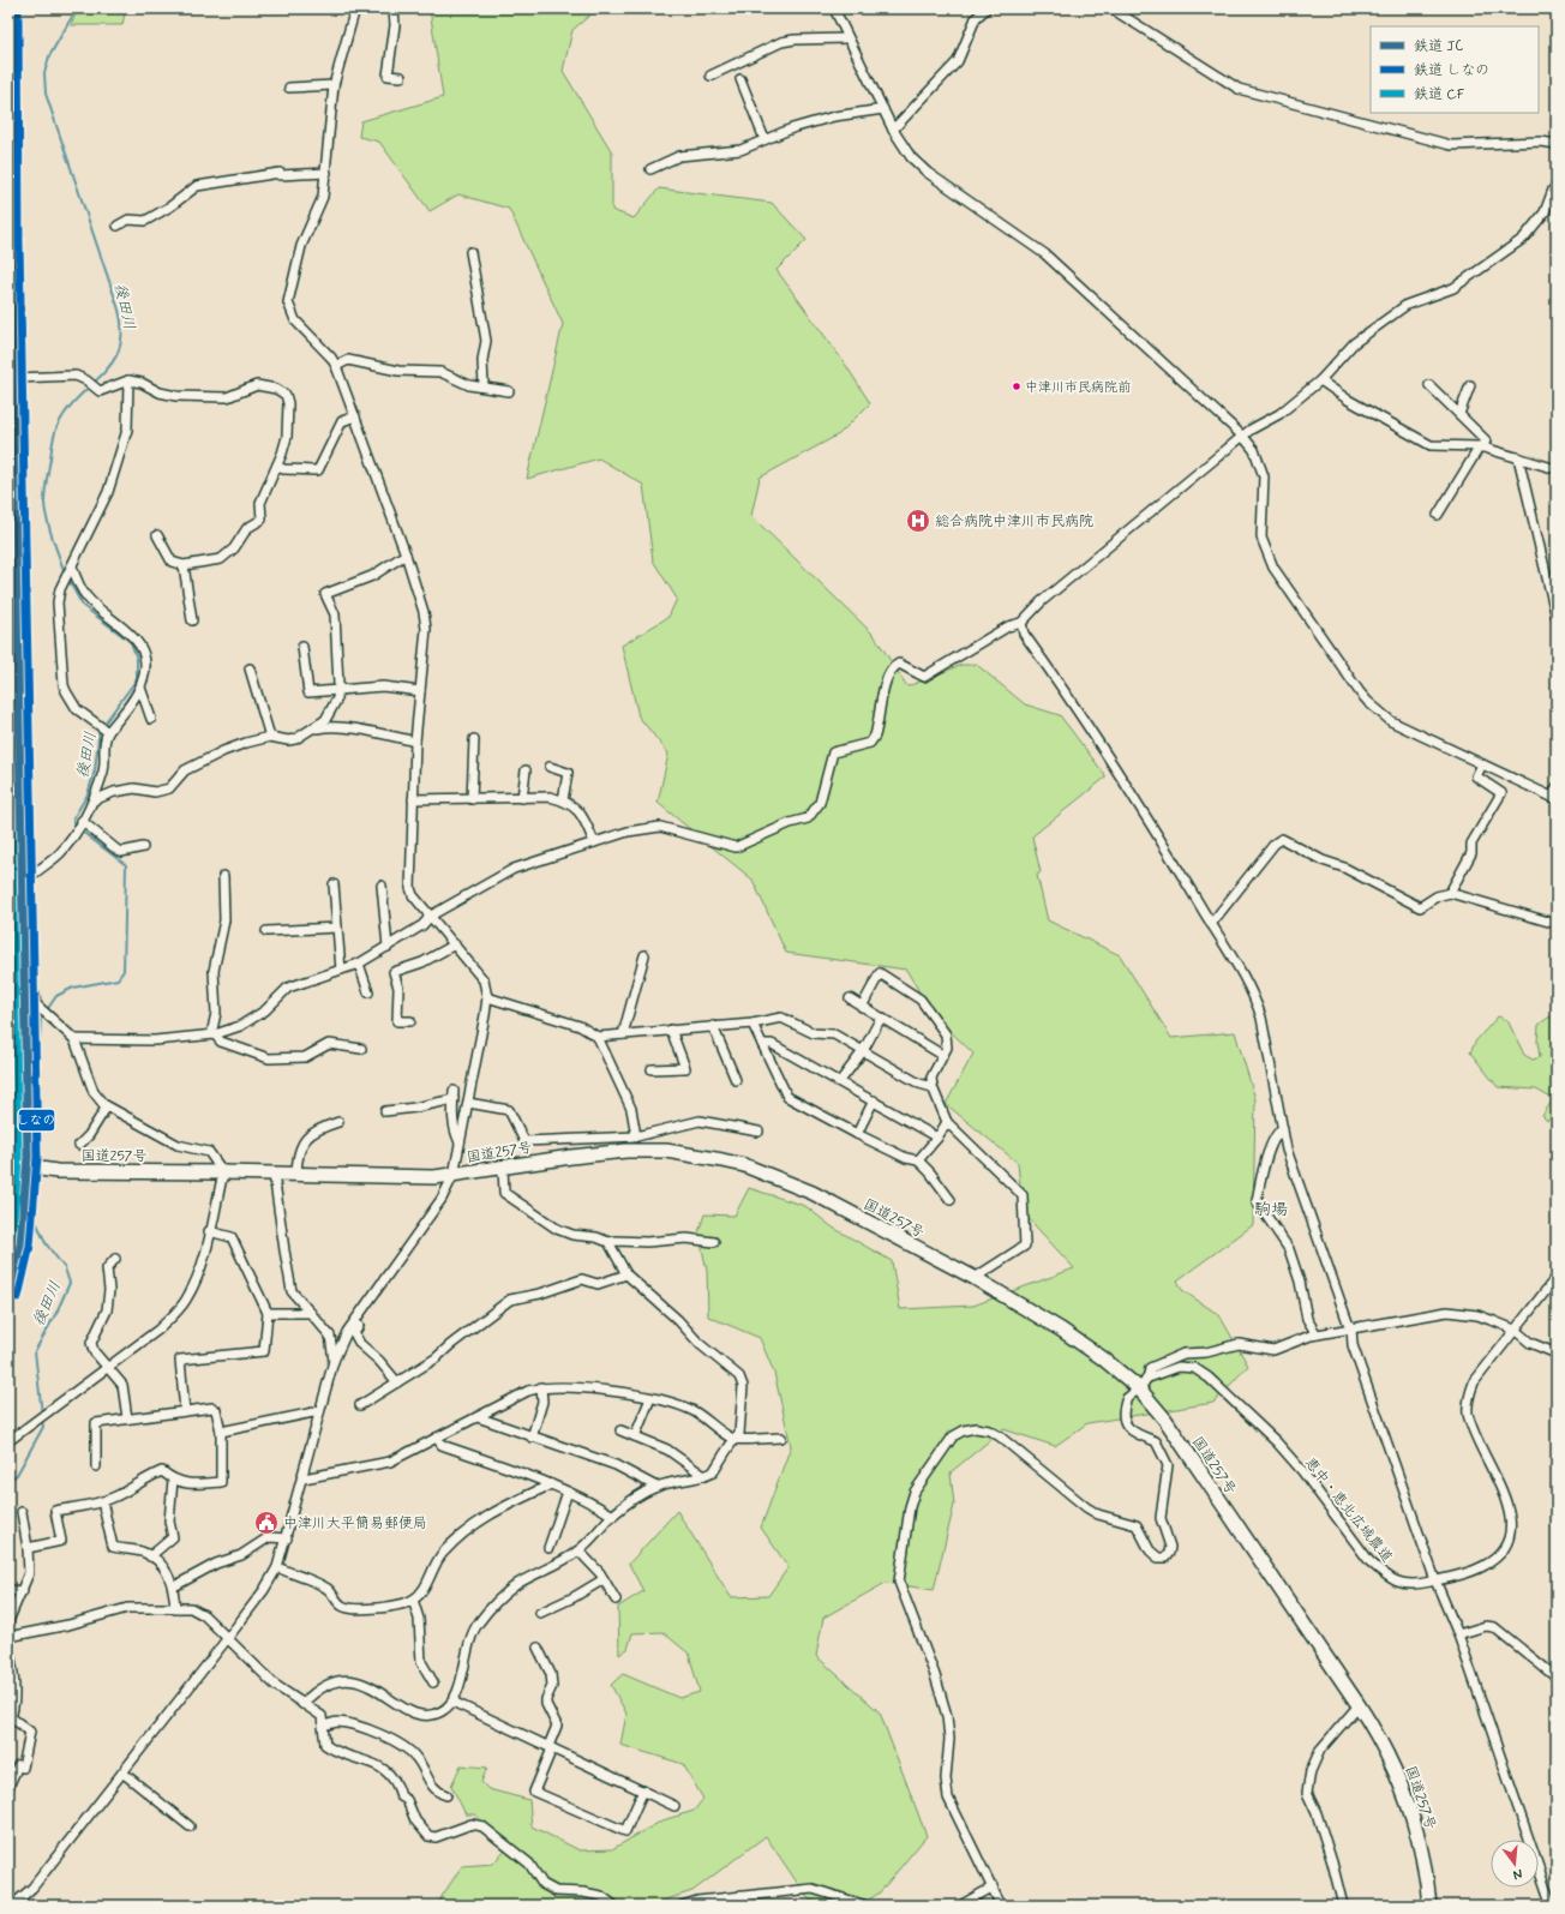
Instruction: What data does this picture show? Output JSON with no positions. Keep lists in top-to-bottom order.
{
  "streets": {
    "highway": ["国道257号"],
    "street": ["恵中・恵北広域農道"]
  },
  "districts": ["駒場"],
  "water": ["後田川"],
  "places": {
    "other": ["中津川市民病院前"],
    "hospital": ["総合病院中津川市民病院"],
    "public building": ["中津川大平簡易郵便局"]
  },
  "lines": ["rail line JC", "rail line しなの", "rail line CF"],
  "legend": ["鉄道 JC", "鉄道 しなの", "鉄道 CF"],
  "north": "bottom"
}
